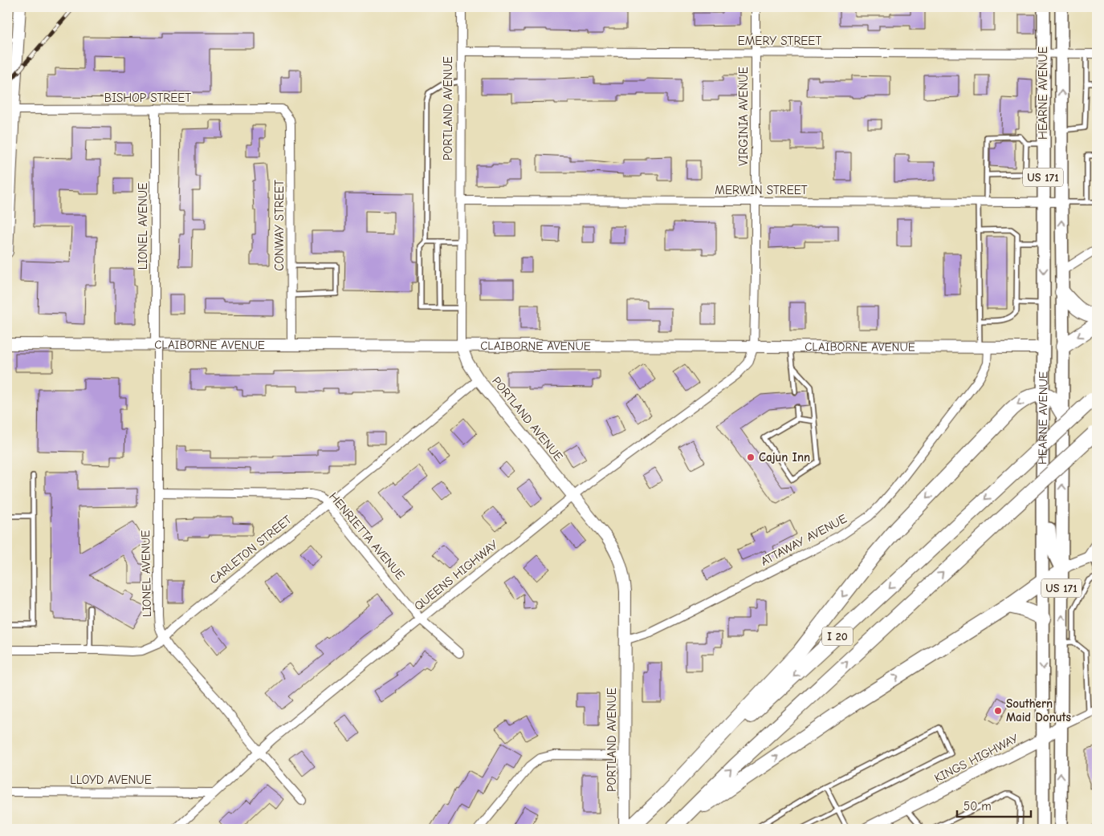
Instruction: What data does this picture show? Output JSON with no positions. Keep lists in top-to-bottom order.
{
  "streets": {
    "highway": ["I 20"],
    "main road": ["HEARNE AVENUE", "US 171", "CLAIBORNE AVENUE"],
    "street": [
      "EMERY STREET",
      "BISHOP STREET",
      "PORTLAND AVENUE",
      "VIRGINIA AVENUE",
      "MERWIN STREET",
      "CONWAY STREET",
      "LIONEL AVENUE",
      "HENRIETTA AVENUE",
      "ATTAWAY AVENUE",
      "CARLETON STREET",
      "QUEENS HIGHWAY",
      "KINGS HIGHWAY",
      "LLOYD AVENUE"
    ]
  },
  "crossings": [
    ["EMERY STREET", "HEARNE AVENUE"],
    ["EMERY STREET", "PORTLAND AVENUE"],
    ["EMERY STREET", "VIRGINIA AVENUE"],
    ["HEARNE AVENUE", "MERWIN STREET"],
    ["HEARNE AVENUE", "CLAIBORNE AVENUE"],
    ["HEARNE AVENUE", "KINGS HIGHWAY"],
    ["BISHOP STREET", "CONWAY STREET"],
    ["BISHOP STREET", "LIONEL AVENUE"],
    ["PORTLAND AVENUE", "MERWIN STREET"],
    ["PORTLAND AVENUE", "CLAIBORNE AVENUE"],
    ["PORTLAND AVENUE", "ATTAWAY AVENUE"],
    ["PORTLAND AVENUE", "CARLETON STREET"],
    ["PORTLAND AVENUE", "QUEENS HIGHWAY"],
    ["VIRGINIA AVENUE", "MERWIN STREET"],
    ["VIRGINIA AVENUE", "CLAIBORNE AVENUE"],
    ["VIRGINIA AVENUE", "QUEENS HIGHWAY"],
    ["CONWAY STREET", "CLAIBORNE AVENUE"],
    ["LIONEL AVENUE", "CLAIBORNE AVENUE"],
    ["LIONEL AVENUE", "HENRIETTA AVENUE"],
    ["LIONEL AVENUE", "CARLETON STREET"],
    ["LIONEL AVENUE", "QUEENS HIGHWAY"],
    ["CLAIBORNE AVENUE", "ATTAWAY AVENUE"],
    ["CLAIBORNE AVENUE", "QUEENS HIGHWAY"],
    ["HENRIETTA AVENUE", "CARLETON STREET"],
    ["HENRIETTA AVENUE", "QUEENS HIGHWAY"],
    ["QUEENS HIGHWAY", "LLOYD AVENUE"]
  ],
  "places": ["Cajun Inn", "Southern Maid Donuts"],
  "scale_bar": "50 m"
}
